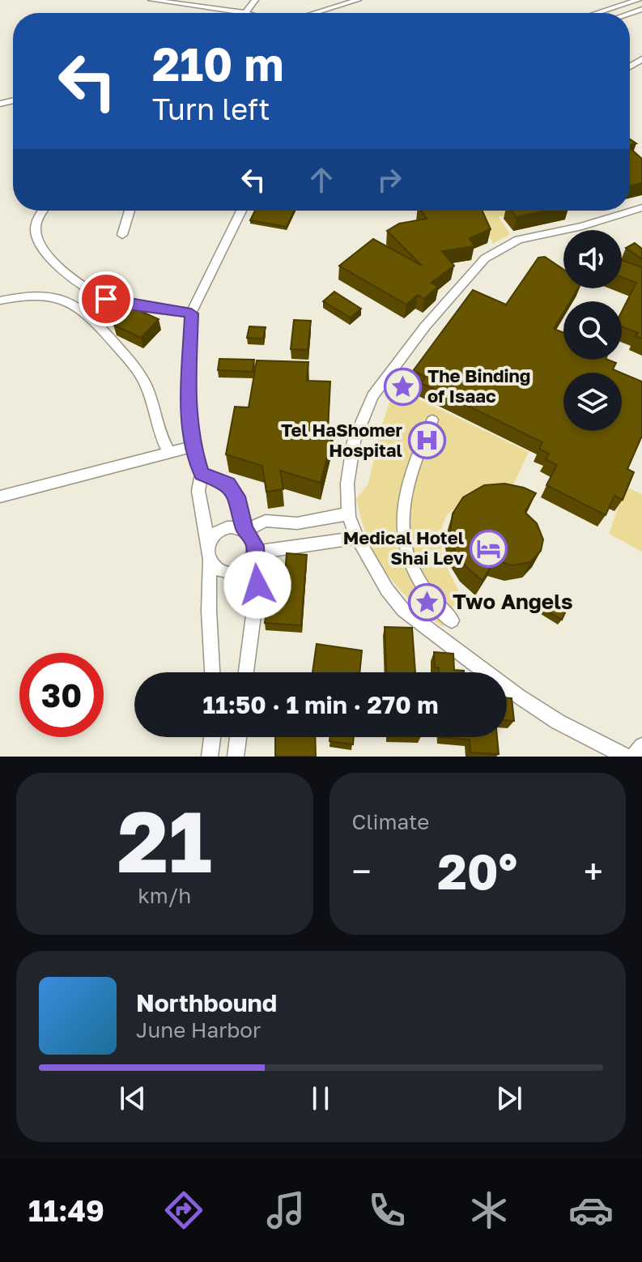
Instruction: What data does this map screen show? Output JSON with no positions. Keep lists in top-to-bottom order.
{
  "places": {
    "place": ["The Binding of Isaac", "Two Angels"],
    "hospital": ["Tel HaShomer Hospital"],
    "hotel": ["Medical Hotel Shai Lev"]
  },
  "page": {
    "turn": ["210 m", "Turn left"],
    "limit": "30",
    "trip": "11:50 · 1 min · 270 m",
    "tile": [
      ["21", "km/h"],
      "Climate"
    ],
    "heat": ["−", "20°", "+"],
    "song": ["Northbound", "June Harbor"],
    "tabs": "11:49"
  }
}
